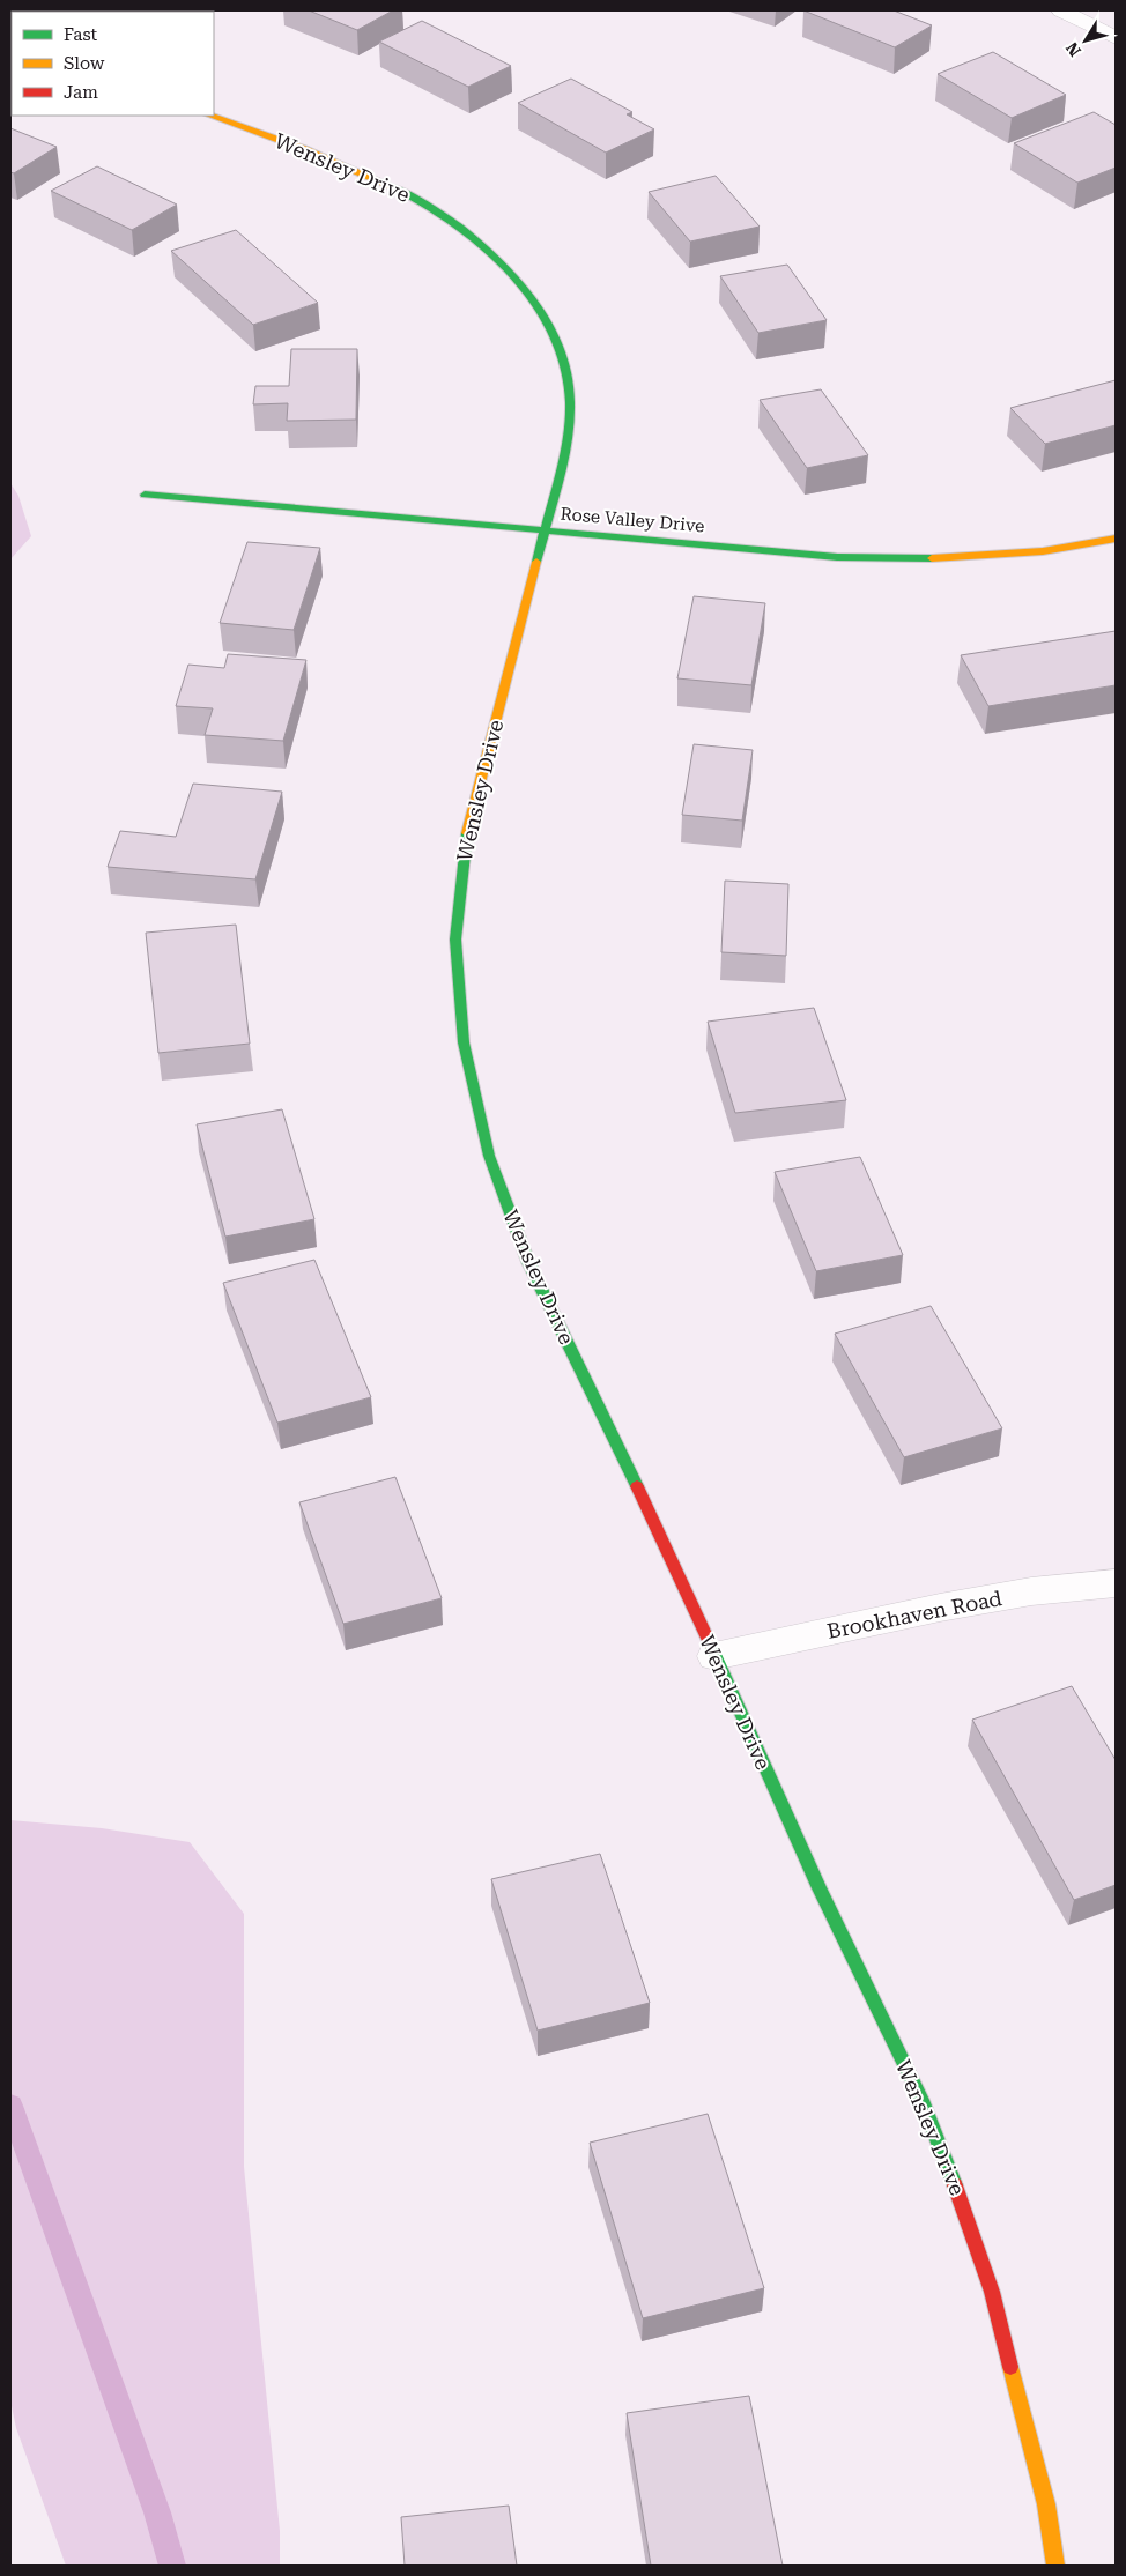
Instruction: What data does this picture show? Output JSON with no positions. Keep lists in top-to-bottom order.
{
  "streets": {
    "street": ["Wensley Drive", "Rose Valley Drive", "Brookhaven Road"]
  },
  "crossings": [
    ["Wensley Drive", "Rose Valley Drive"],
    ["Wensley Drive", "Brookhaven Road"]
  ],
  "legend": ["Fast", "Slow", "Jam"],
  "north": "bottom left"
}
